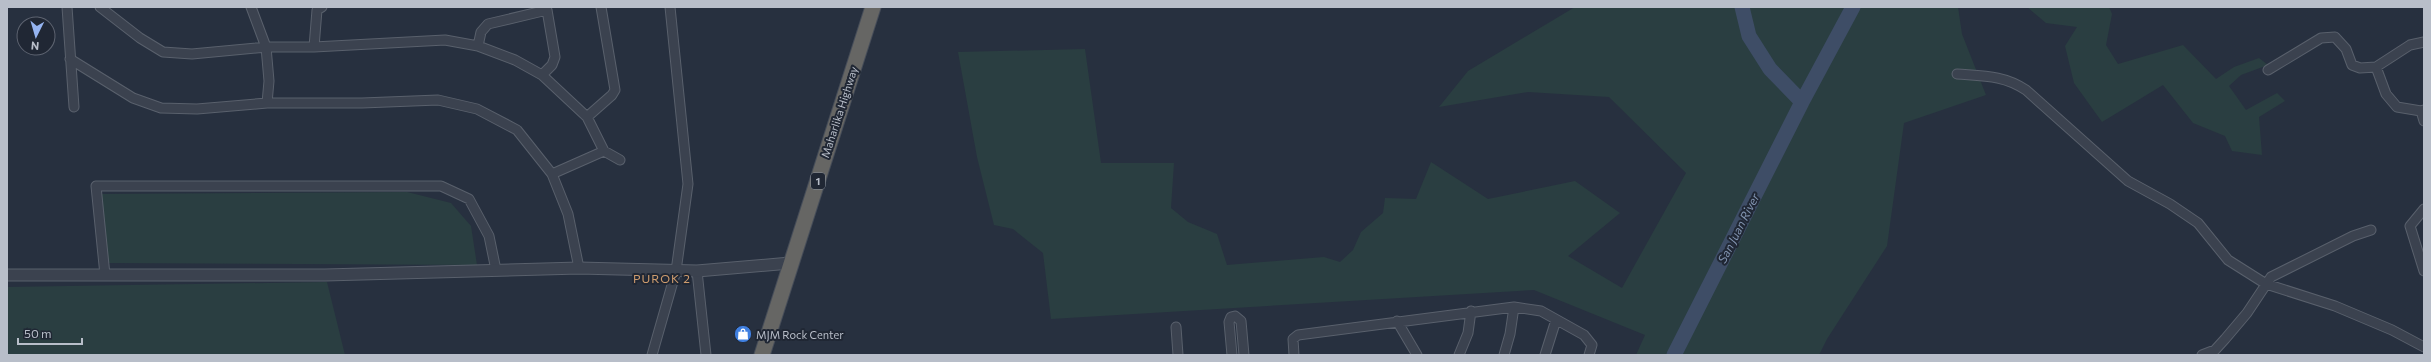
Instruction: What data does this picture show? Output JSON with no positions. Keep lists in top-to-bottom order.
{
  "streets": {
    "highway": ["Maharlika Highway", "1"]
  },
  "districts": ["PUROK 2"],
  "water": ["San Juan River"],
  "places": {
    "shop": ["MJM Rock Center"]
  },
  "scale_bar": "50 m",
  "north": "bottom"
}
